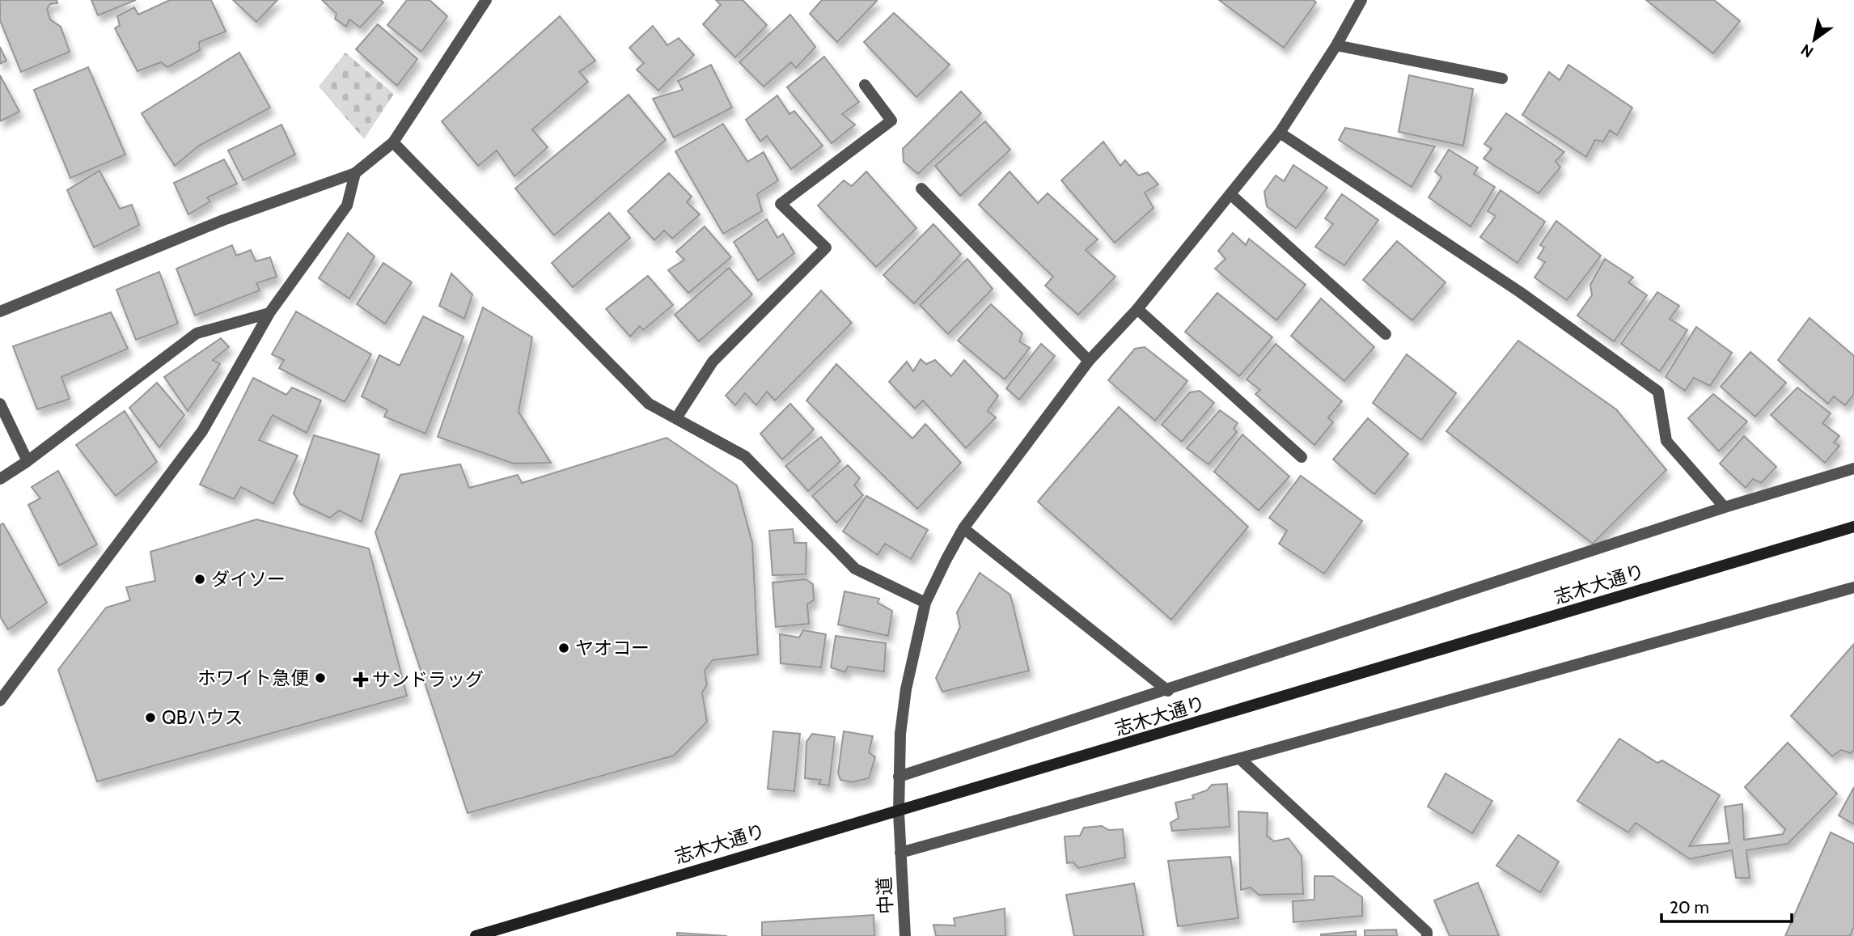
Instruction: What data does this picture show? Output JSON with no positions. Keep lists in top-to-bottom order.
{
  "streets": {
    "main road": ["志木大通り"],
    "street": ["中道"]
  },
  "crossings": [
    ["志木大通り", "中道"]
  ],
  "places": {
    "other": [
      "ダイソー",
      "ヤオコー",
      "ホワイト急便",
      "QBハウス"
    ],
    "health": ["サンドラッグ"]
  },
  "scale_bar": "20 m",
  "north": "bottom left"
}
